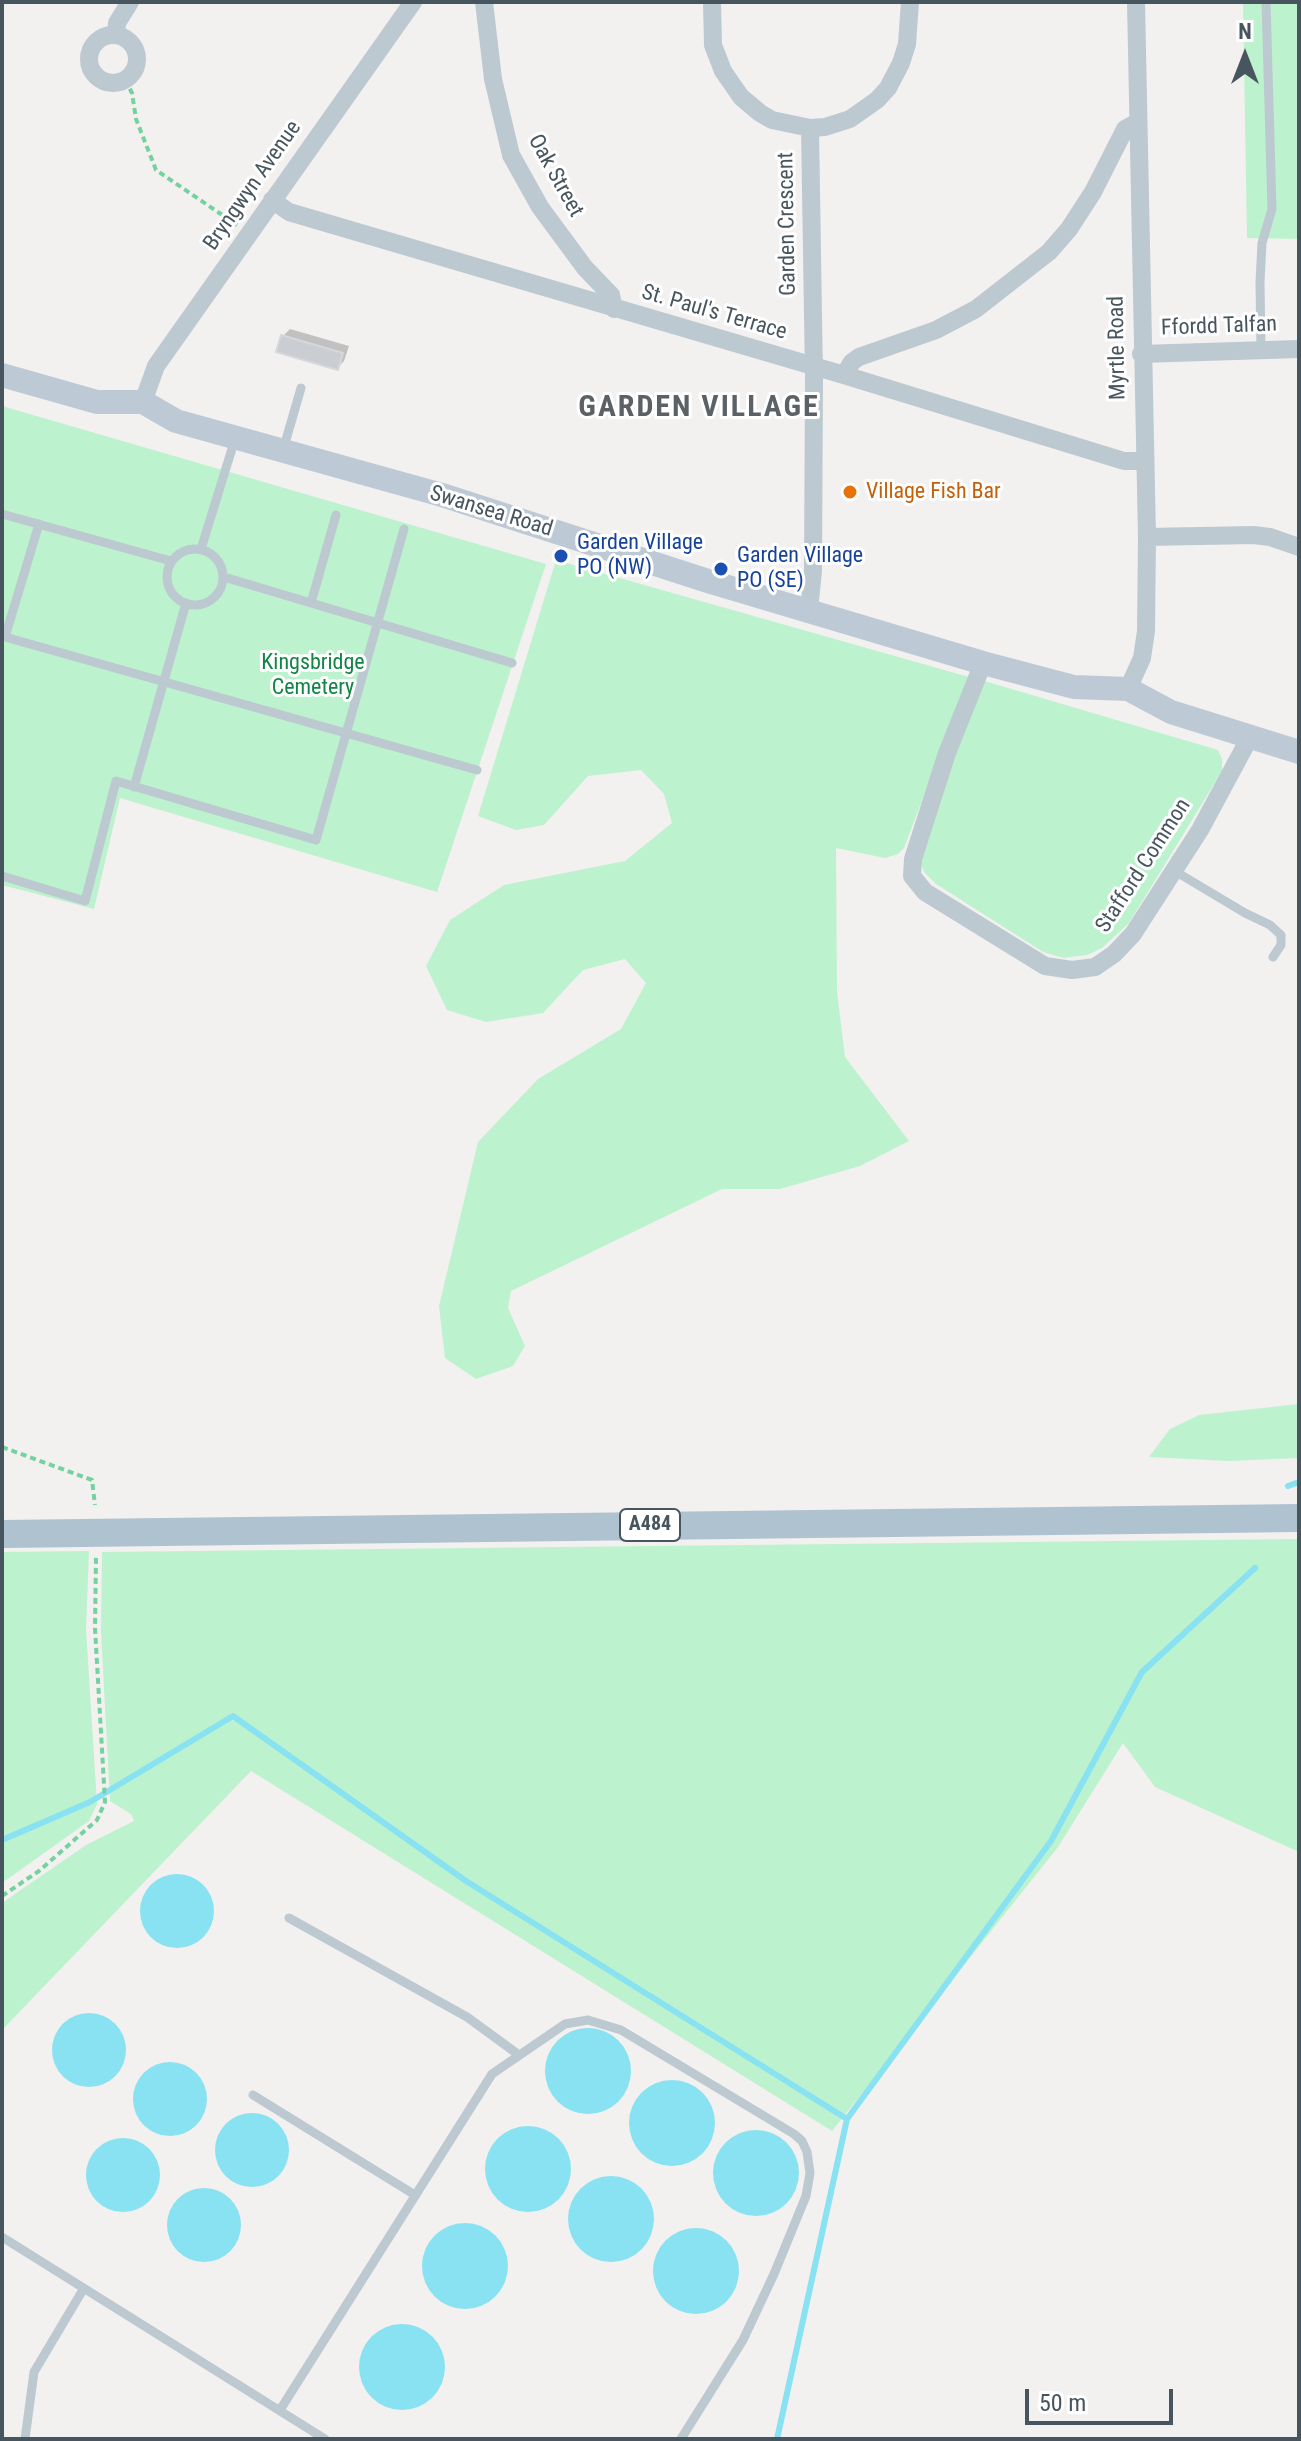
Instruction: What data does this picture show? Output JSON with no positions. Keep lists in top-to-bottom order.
{
  "streets": {
    "main road": ["Swansea Road", "A484"],
    "street": [
      "Oak Street",
      "Bryngwyn Avenue",
      "Garden Crescent",
      "St. Paul's Terrace",
      "Ffordd Talfan",
      "Myrtle Road",
      "Stafford Common"
    ]
  },
  "crossings": [
    ["Oak Street", "St. Paul's Terrace"],
    ["Bryngwyn Avenue", "St. Paul's Terrace"],
    ["Bryngwyn Avenue", "Swansea Road"],
    ["Garden Crescent", "St. Paul's Terrace"],
    ["Garden Crescent", "Swansea Road"],
    ["St. Paul's Terrace", "Myrtle Road"],
    ["Ffordd Talfan", "Myrtle Road"],
    ["Myrtle Road", "Swansea Road"],
    ["Swansea Road", "Stafford Common"]
  ],
  "districts": ["GARDEN VILLAGE"],
  "parks": ["Kingsbridge Cemetery"],
  "places": ["Village Fish Bar", "Garden Village PO (NW)", "Garden Village PO (SE)"],
  "scale_bar": "50 m",
  "north": "top"
}
